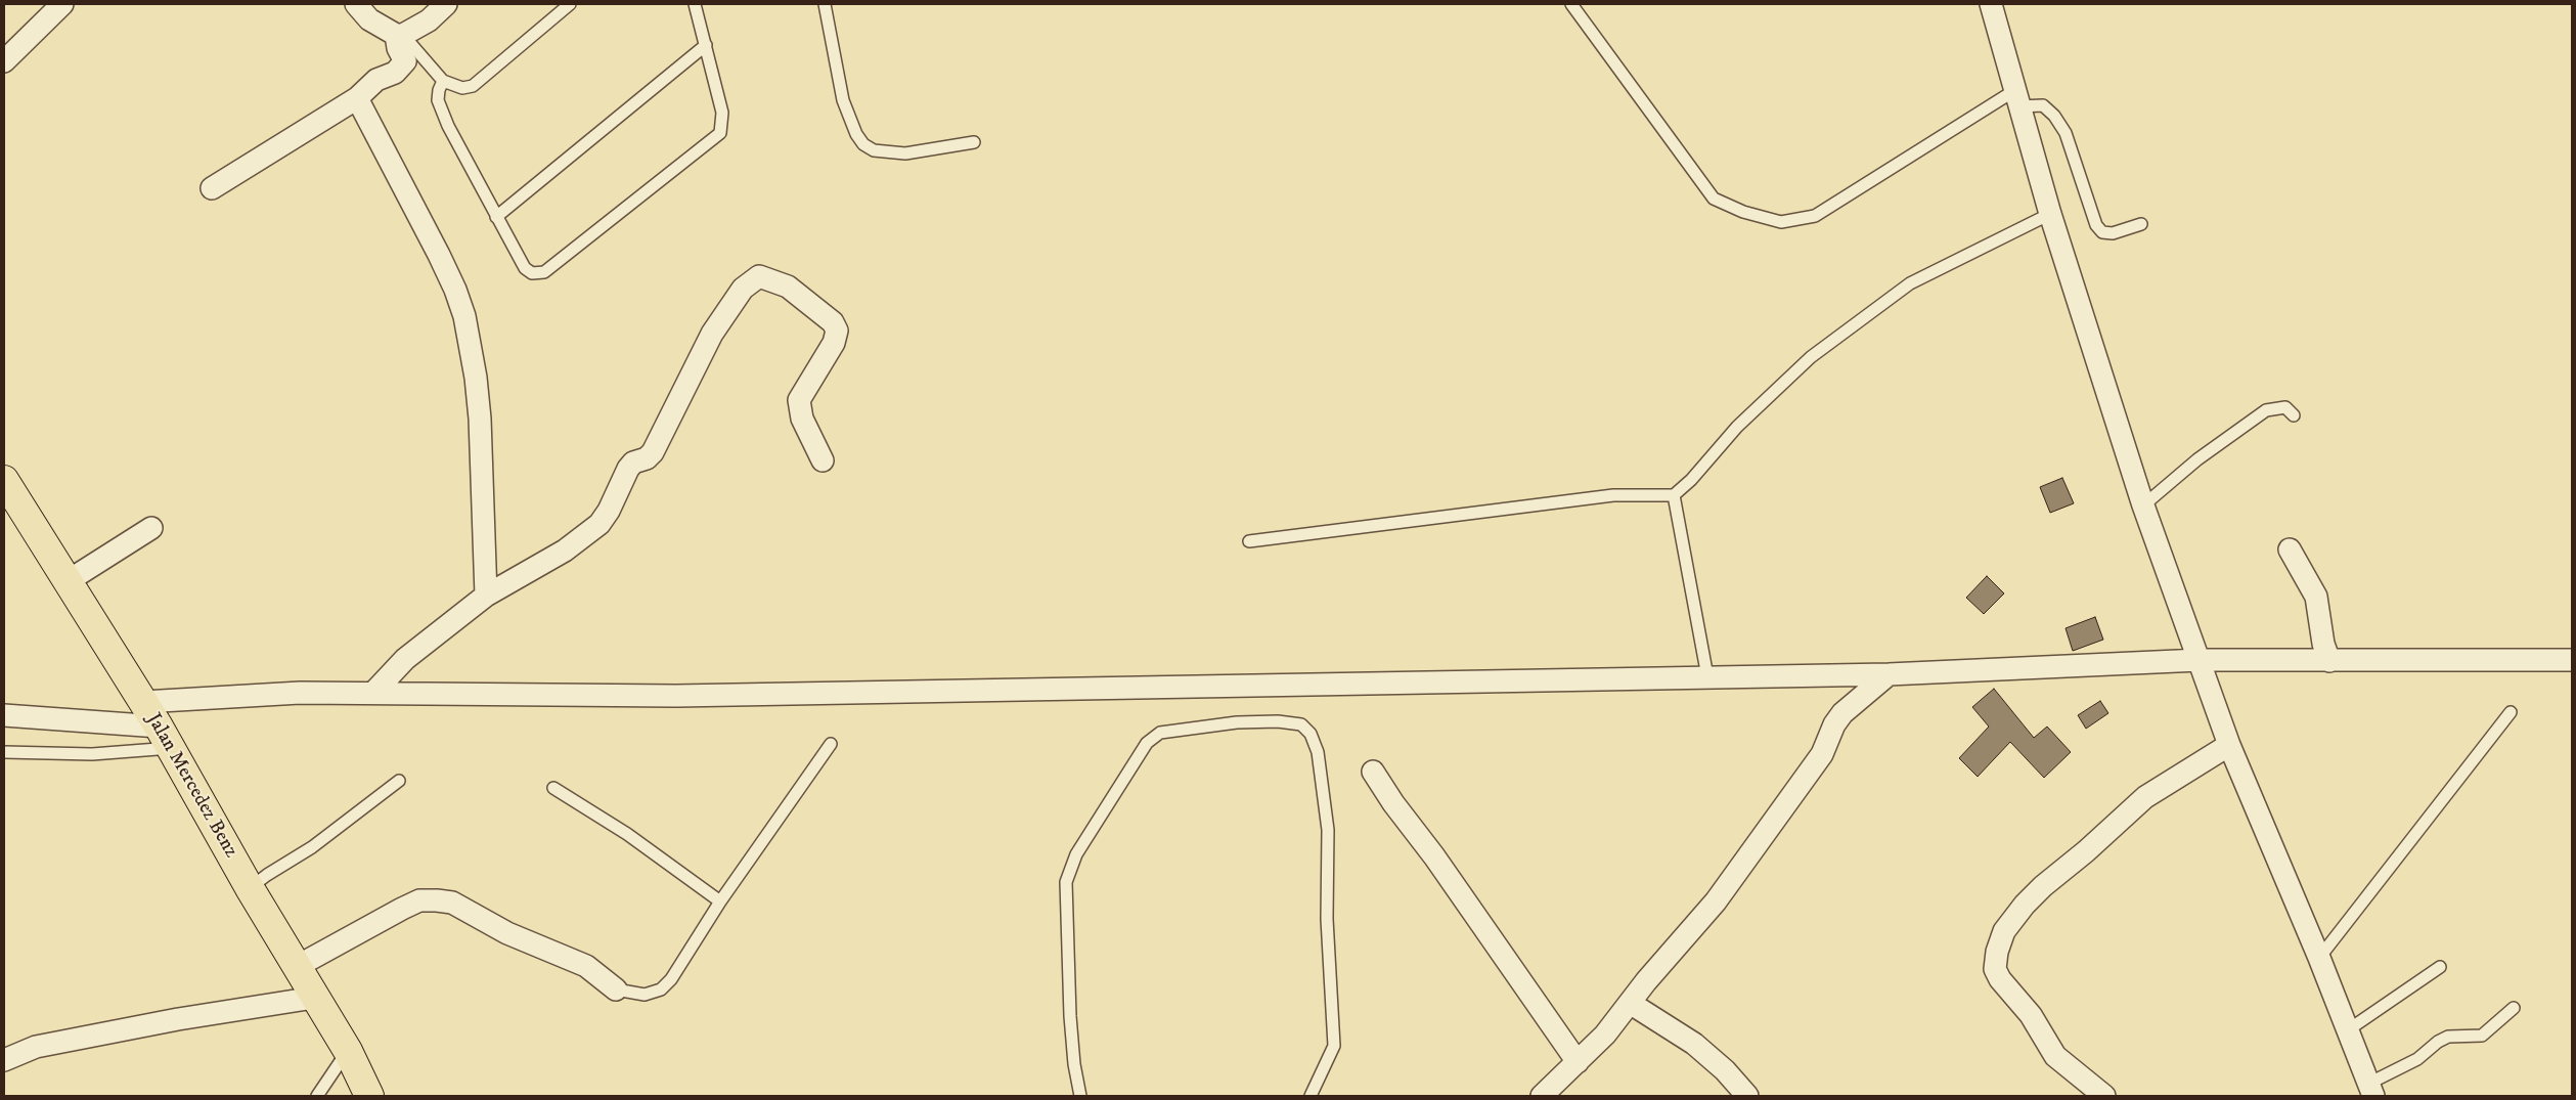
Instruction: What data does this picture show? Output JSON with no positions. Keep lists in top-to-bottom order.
{
  "streets": {
    "main road": ["Jalan Mercedez Benz"]
  }
}
